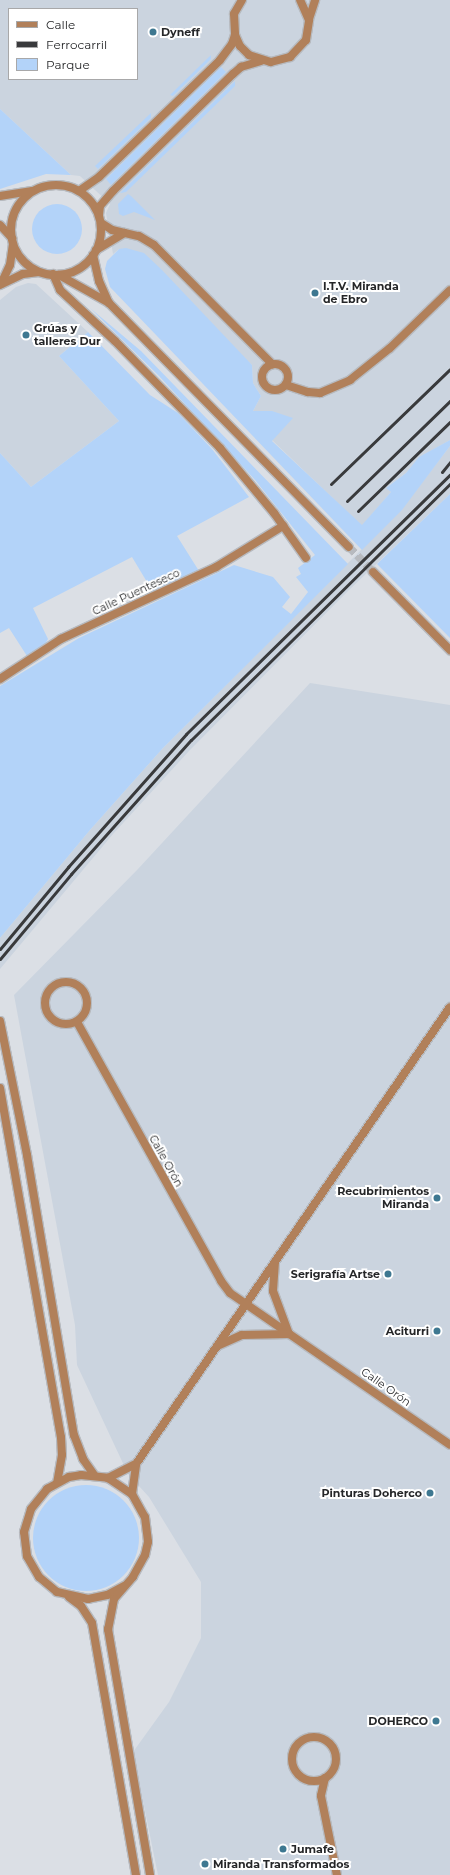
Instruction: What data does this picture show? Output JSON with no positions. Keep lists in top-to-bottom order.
{
  "streets": {
    "street": ["Calle Puenteseco", "Calle Orón"]
  },
  "places": [
    "Dyneff",
    "I.T.V. Miranda de Ebro",
    "Grúas y talleres Dur",
    "Recubrimientos Miranda",
    "Serigrafía Artse",
    "Aciturri",
    "Pinturas Doherco",
    "DOHERCO",
    "Jumafe",
    "Miranda Transformados"
  ],
  "legend": ["Calle", "Ferrocarril", "Parque"]
}
